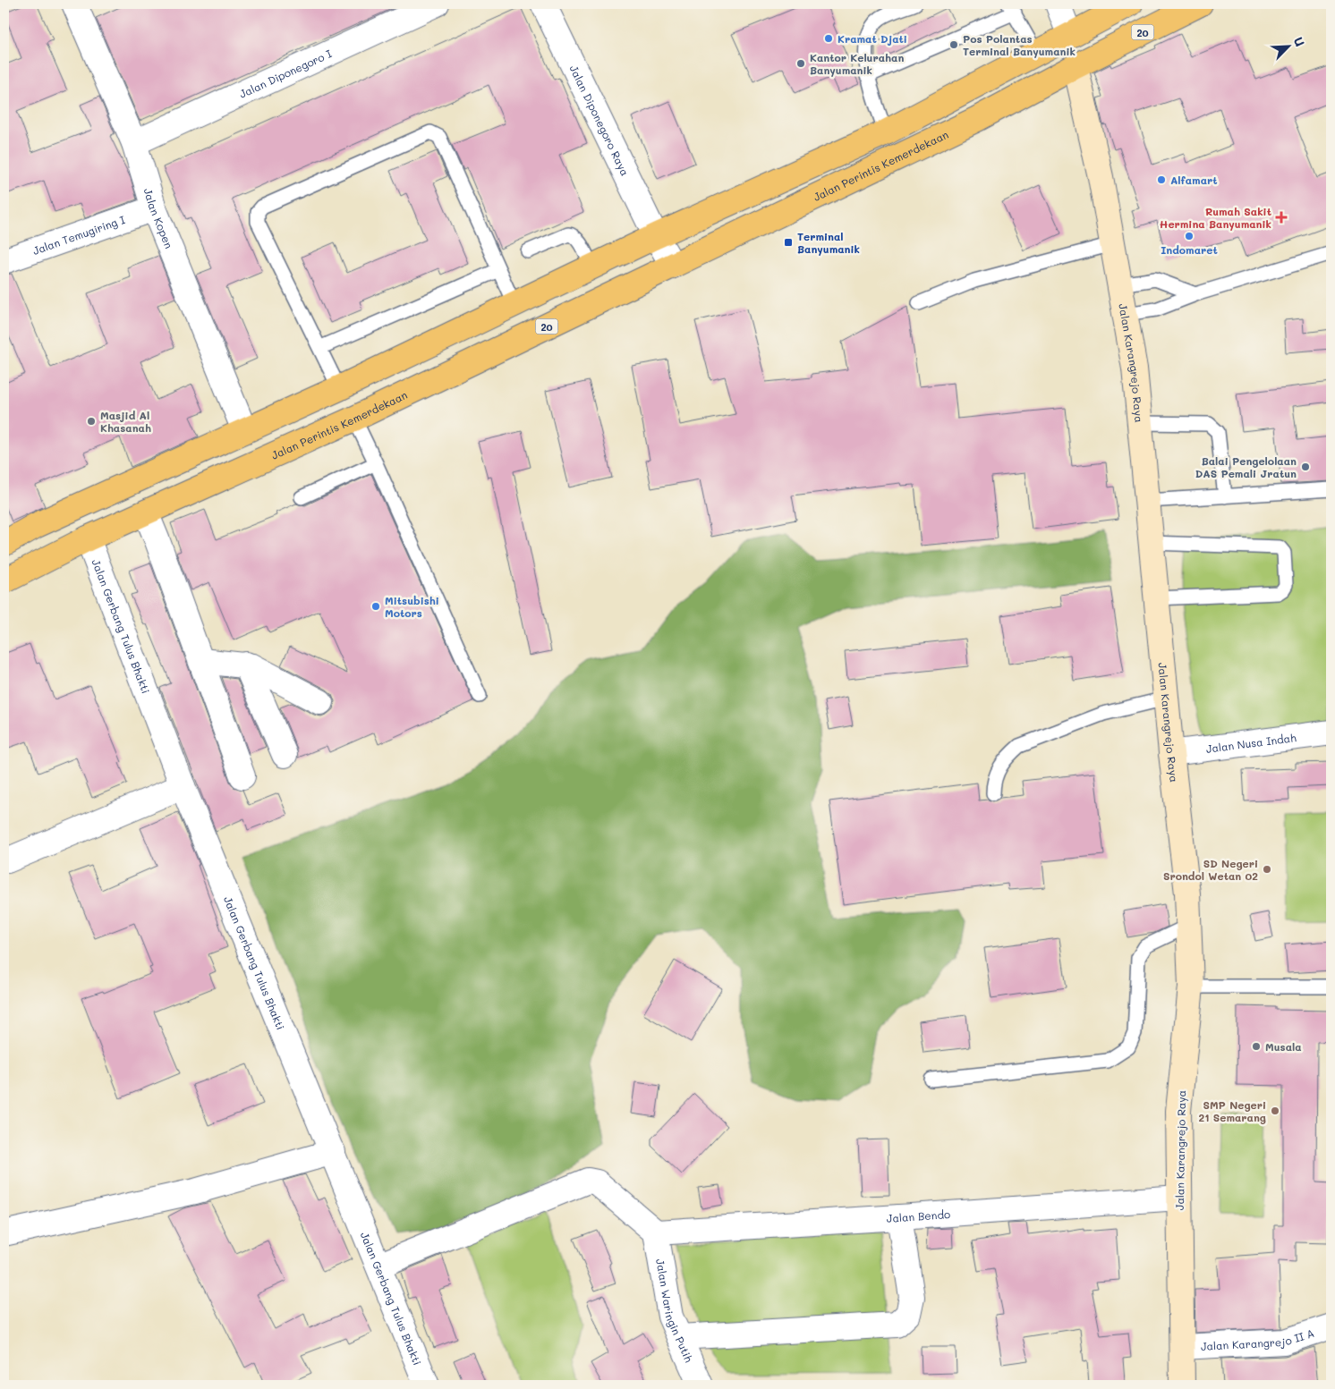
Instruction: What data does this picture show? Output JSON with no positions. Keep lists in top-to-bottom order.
{
  "streets": {
    "highway": ["20", "Jalan Perintis Kemerdekaan"],
    "main road": ["Jalan Karangrejo Raya"],
    "street": [
      "Jalan Diponegoro I",
      "Jalan Diponegoro Raya",
      "Jalan Kopen",
      "Jalan Temugiring I",
      "Jalan Gerbang Tulus Bhakti",
      "Jalan Nusa Indah",
      "Jalan Bendo",
      "Jalan Waringin Putih",
      "Jalan Karangrejo II A"
    ]
  },
  "crossings": [
    ["20", "Jalan Perintis Kemerdekaan"],
    ["20", "Jalan Karangrejo Raya"],
    ["Jalan Diponegoro I", "Jalan Kopen"],
    ["Jalan Perintis Kemerdekaan", "Jalan Karangrejo Raya"],
    ["Jalan Perintis Kemerdekaan", "Jalan Gerbang Tulus Bhakti"],
    ["Jalan Kopen", "Jalan Temugiring I"],
    ["Jalan Karangrejo Raya", "Jalan Nusa Indah"],
    ["Jalan Karangrejo Raya", "Jalan Bendo"],
    ["Jalan Karangrejo Raya", "Jalan Karangrejo II A"],
    ["Jalan Bendo", "Jalan Waringin Putih"]
  ],
  "places": {
    "other": [
      "Kramat Djati",
      "Pos Polantas Terminal Banyumanik",
      "Kantor Kelurahan Banyumanik",
      "Alfamart",
      "Indomaret",
      "Masjid Al Khasanah",
      "Balai Pengelolaan DAS Pemali Jratun",
      "Mitsubishi Motors",
      "SD Negeri Srondol Wetan 02",
      "Musala",
      "SMP Negeri 21 Semarang"
    ],
    "health": ["Rumah Sakit Hermina Banyumanik"],
    "transit": ["Terminal Banyumanik"]
  },
  "north": "top right"
}
